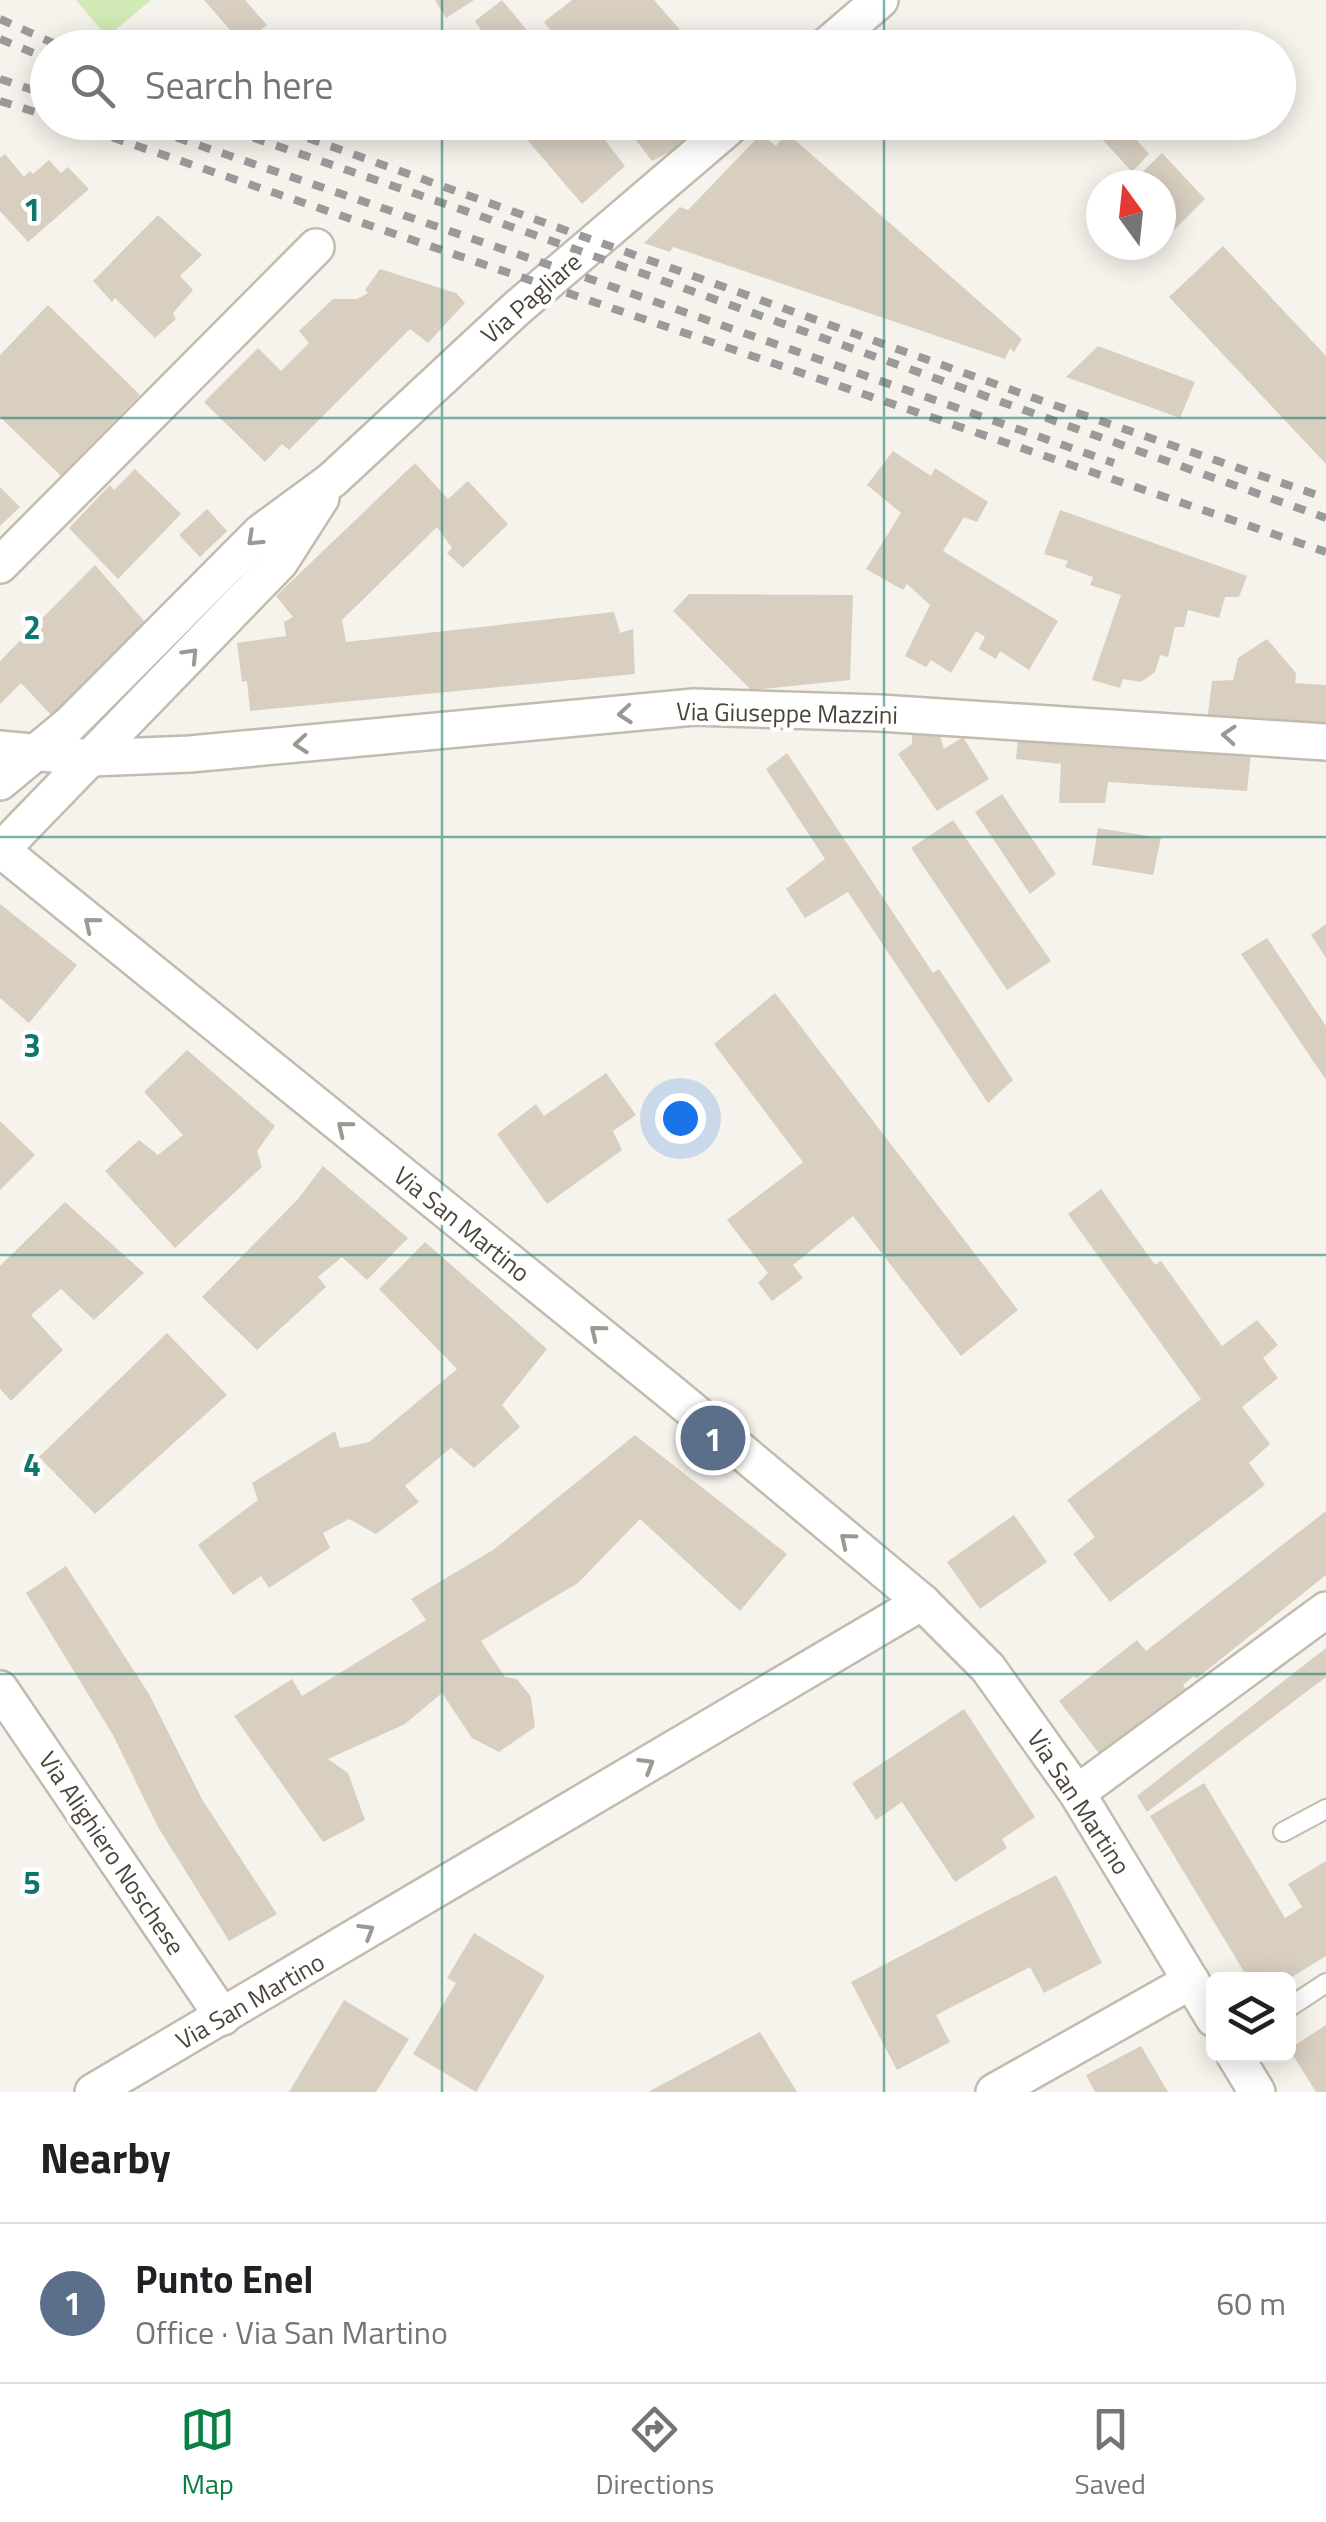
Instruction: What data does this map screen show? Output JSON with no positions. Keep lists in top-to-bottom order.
{
  "streets": {
    "street": [
      "Via Pagliare",
      "Via Giuseppe Mazzini",
      "Via San Martino",
      "Via Alighiero Noschese"
    ]
  },
  "crossings": [
    ["Via Pagliare", "Via Giuseppe Mazzini"],
    ["Via Pagliare", "Via San Martino"],
    ["Via San Martino", "Via Alighiero Noschese"]
  ],
  "one_way": ["Via Giuseppe Mazzini"],
  "north": "top",
  "page": {
    "search": "Search here",
    "pins": "1",
    "heading": "Nearby",
    "list": [
      {
        "mark": "1",
        "name": "Punto Enel",
        "note": "Office · Via San Martino",
        "value": "60 m"
      }
    ],
    "nav": ["Map", "Directions", "Saved"]
  },
  "grid": {
    "rows": [
      "1",
      "2",
      "3",
      "4",
      "5"
    ]
  }
}
